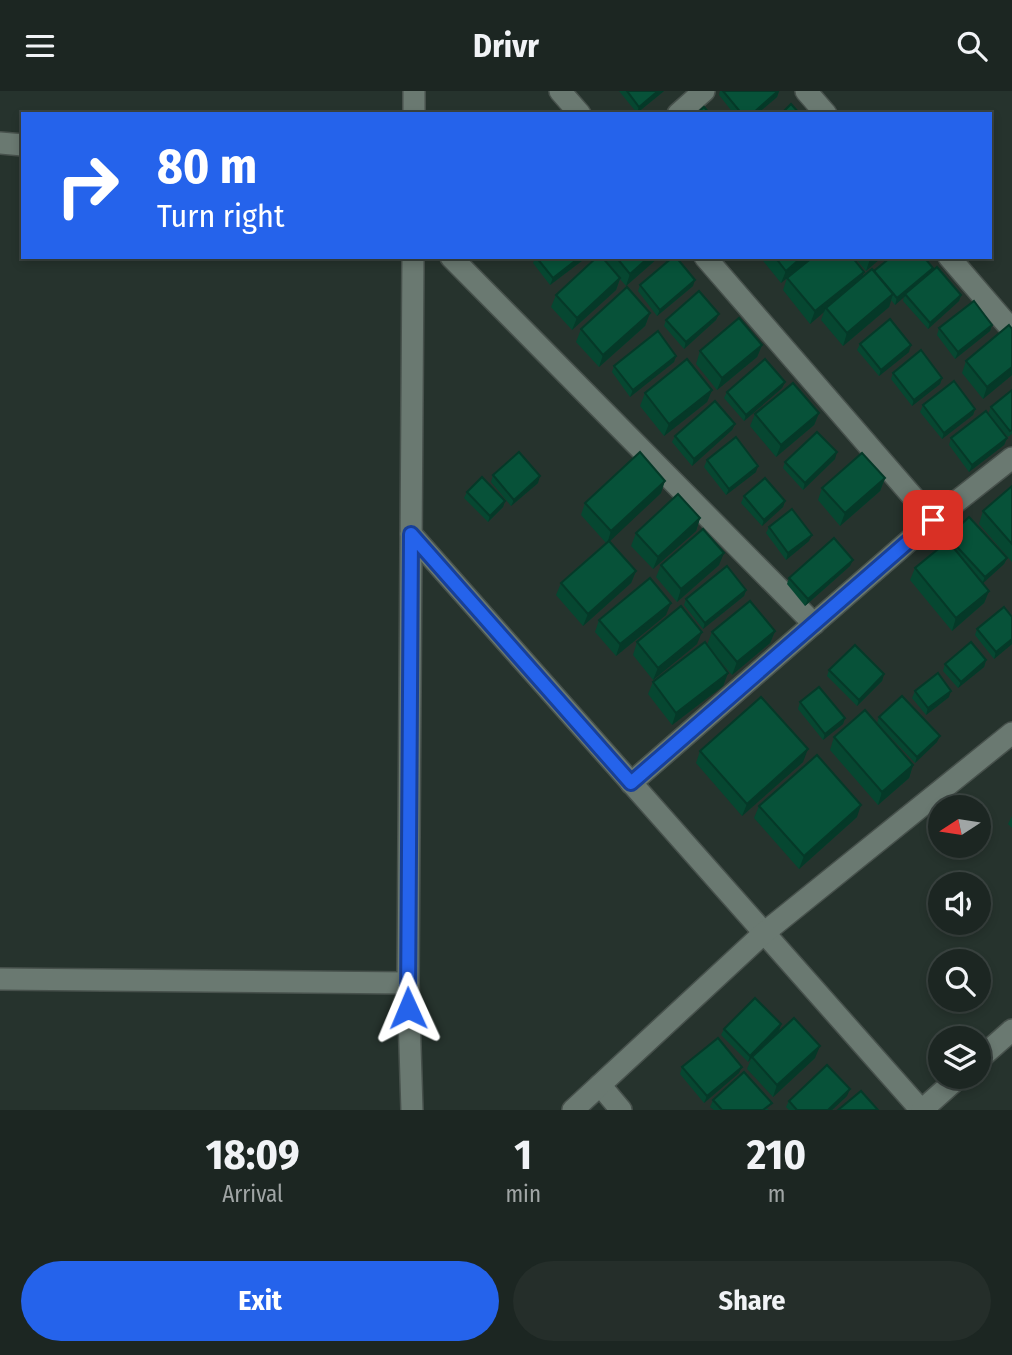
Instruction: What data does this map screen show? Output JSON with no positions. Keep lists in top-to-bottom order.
{
  "north": "left",
  "page": {
    "header": "Drivr",
    "turn": ["80 m", "Turn right"],
    "eta": [
      "18:09",
      "Arrival",
      "1",
      "min",
      "210",
      "m"
    ],
    "buttons": ["Exit", "Share"]
  }
}
